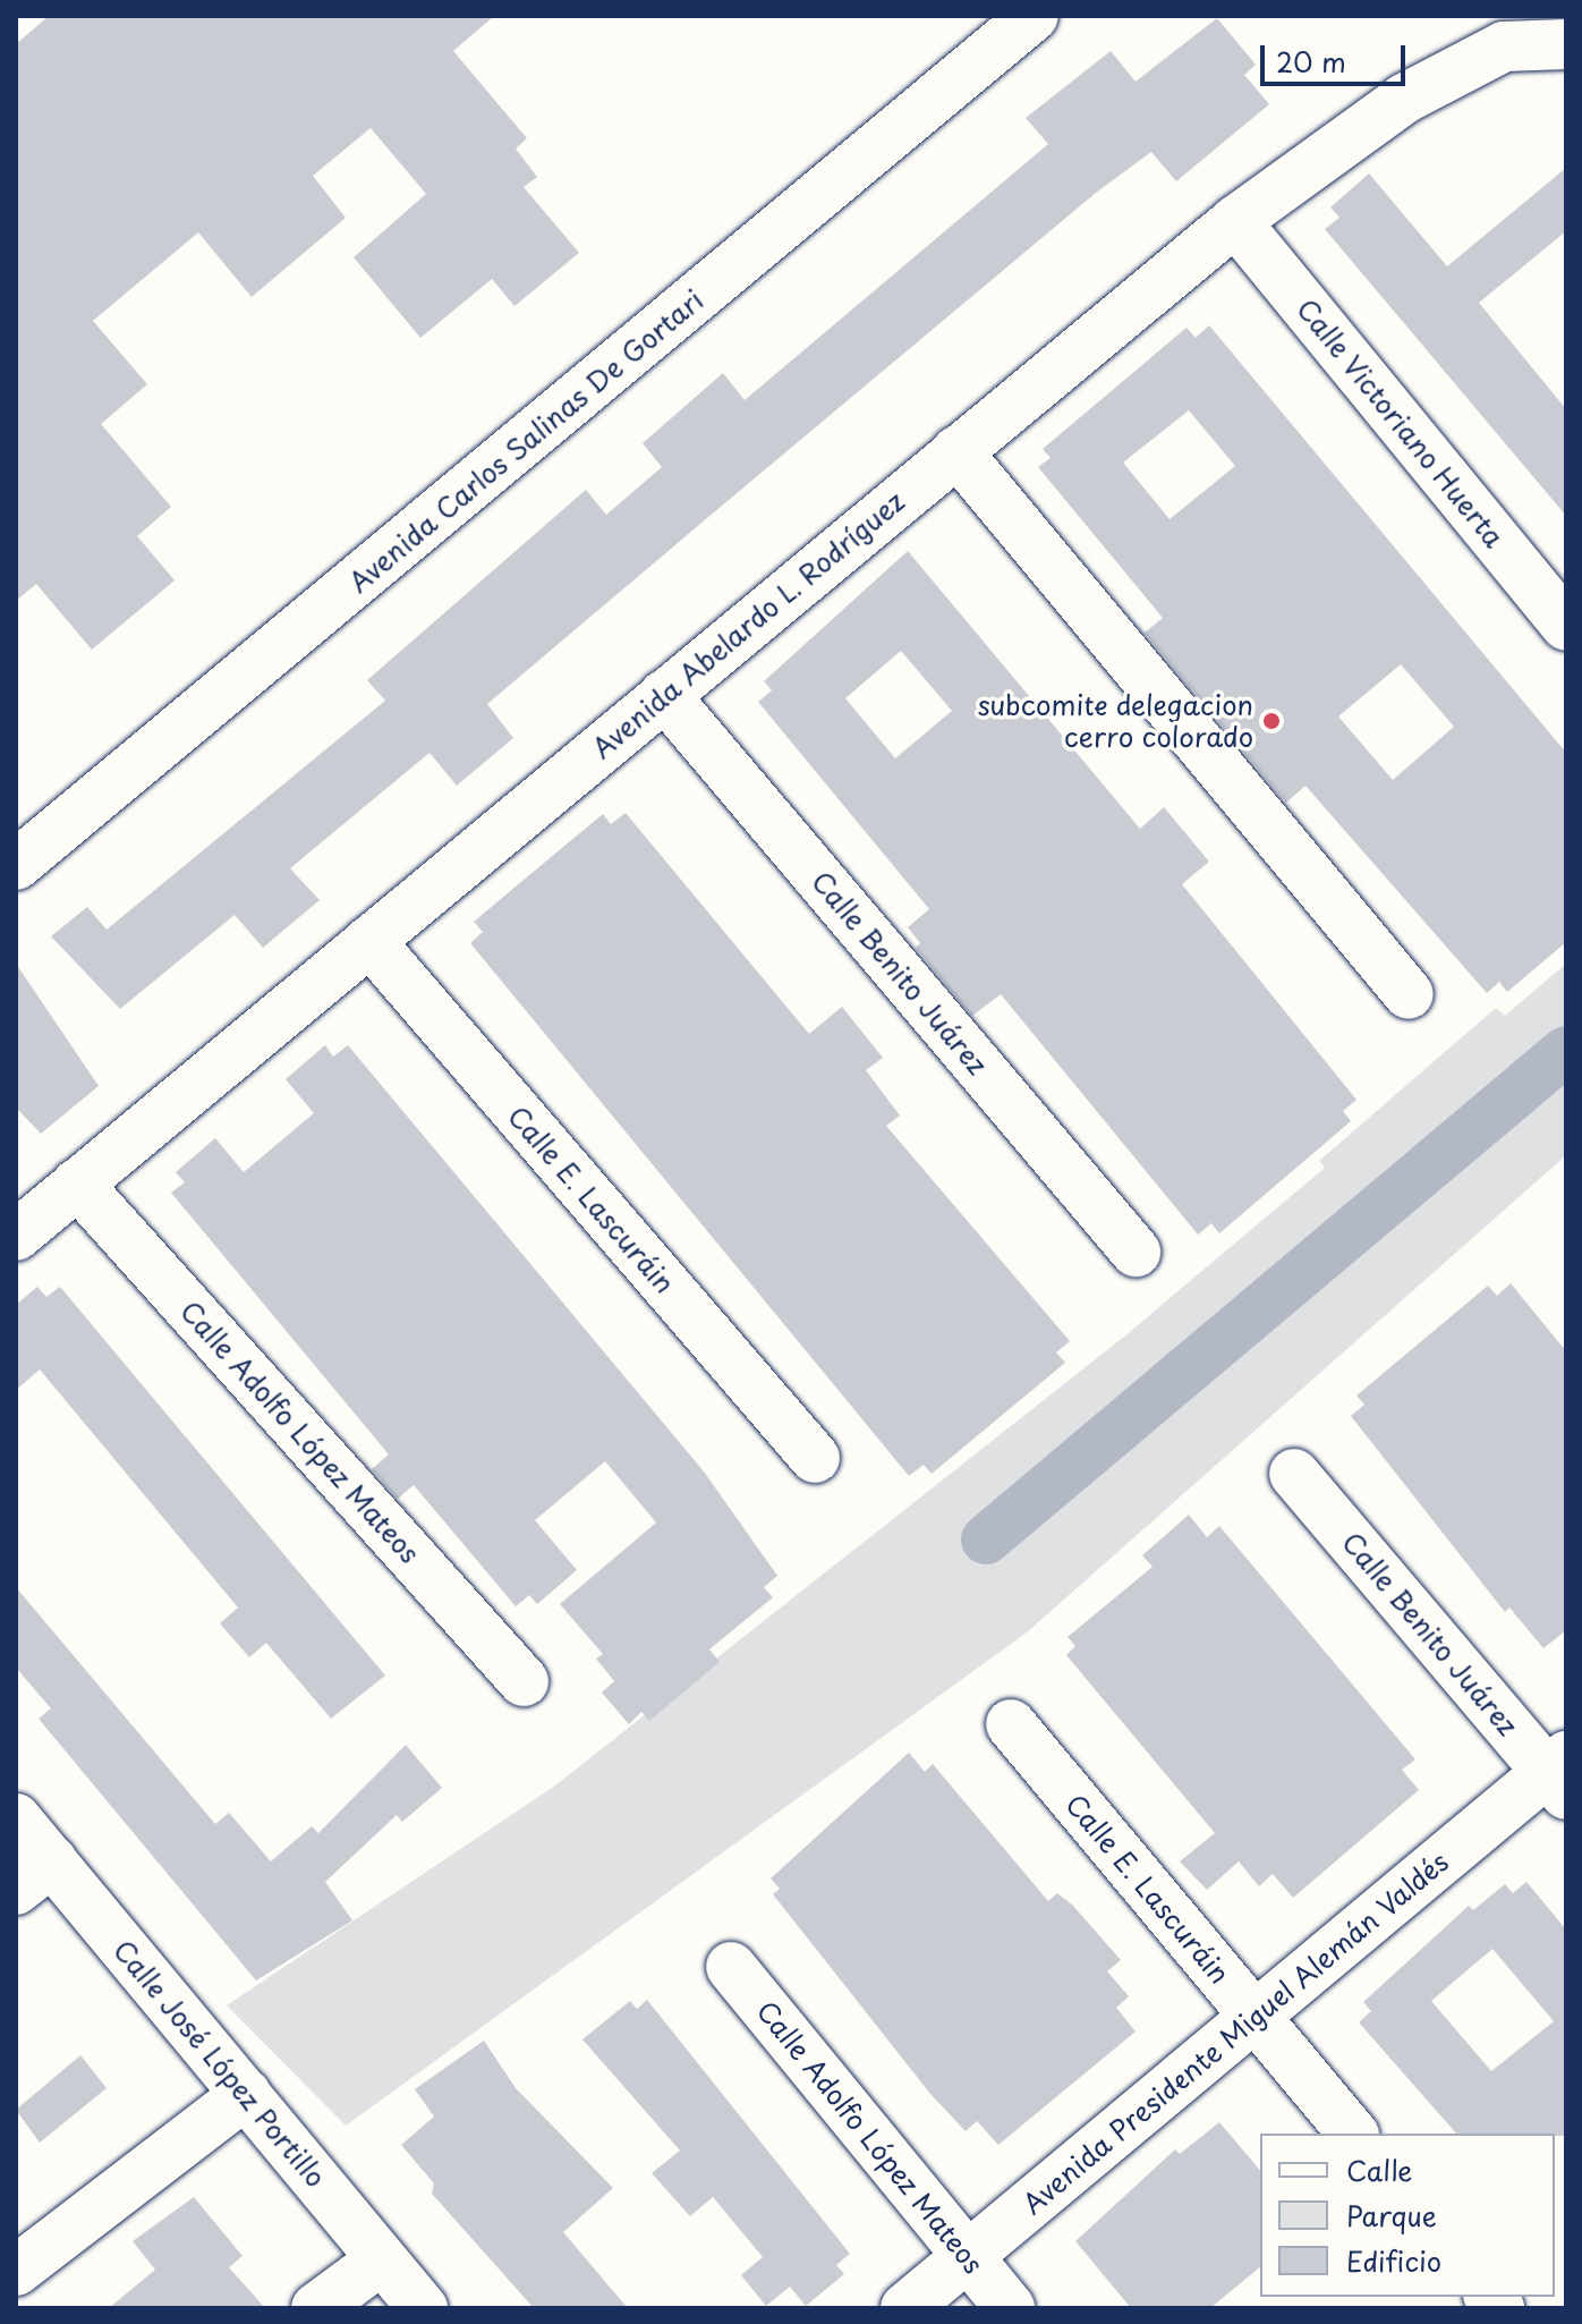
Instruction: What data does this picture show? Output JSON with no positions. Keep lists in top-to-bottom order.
{
  "streets": {
    "street": [
      "Calle Victoriano Huerta",
      "Avenida Carlos Salinas De Gortari",
      "Avenida Abelardo L. Rodríguez",
      "Calle Benito Juárez",
      "Calle E. Lascuráin",
      "Calle Adolfo López Mateos",
      "Avenida Presidente Miguel Alemán Valdés",
      "Calle José López Portillo"
    ]
  },
  "crossings": [
    ["Calle Victoriano Huerta", "Avenida Abelardo L. Rodríguez"],
    ["Avenida Abelardo L. Rodríguez", "Calle Benito Juárez"],
    ["Avenida Abelardo L. Rodríguez", "Calle E. Lascuráin"],
    ["Avenida Abelardo L. Rodríguez", "Calle Adolfo López Mateos"],
    ["Calle Benito Juárez", "Avenida Presidente Miguel Alemán Valdés"],
    ["Calle E. Lascuráin", "Avenida Presidente Miguel Alemán Valdés"],
    ["Calle Adolfo López Mateos", "Avenida Presidente Miguel Alemán Valdés"]
  ],
  "places": ["subcomite delegacion cerro colorado"],
  "legend": ["Calle", "Parque", "Edificio"],
  "scale_bar": "20 m"
}
